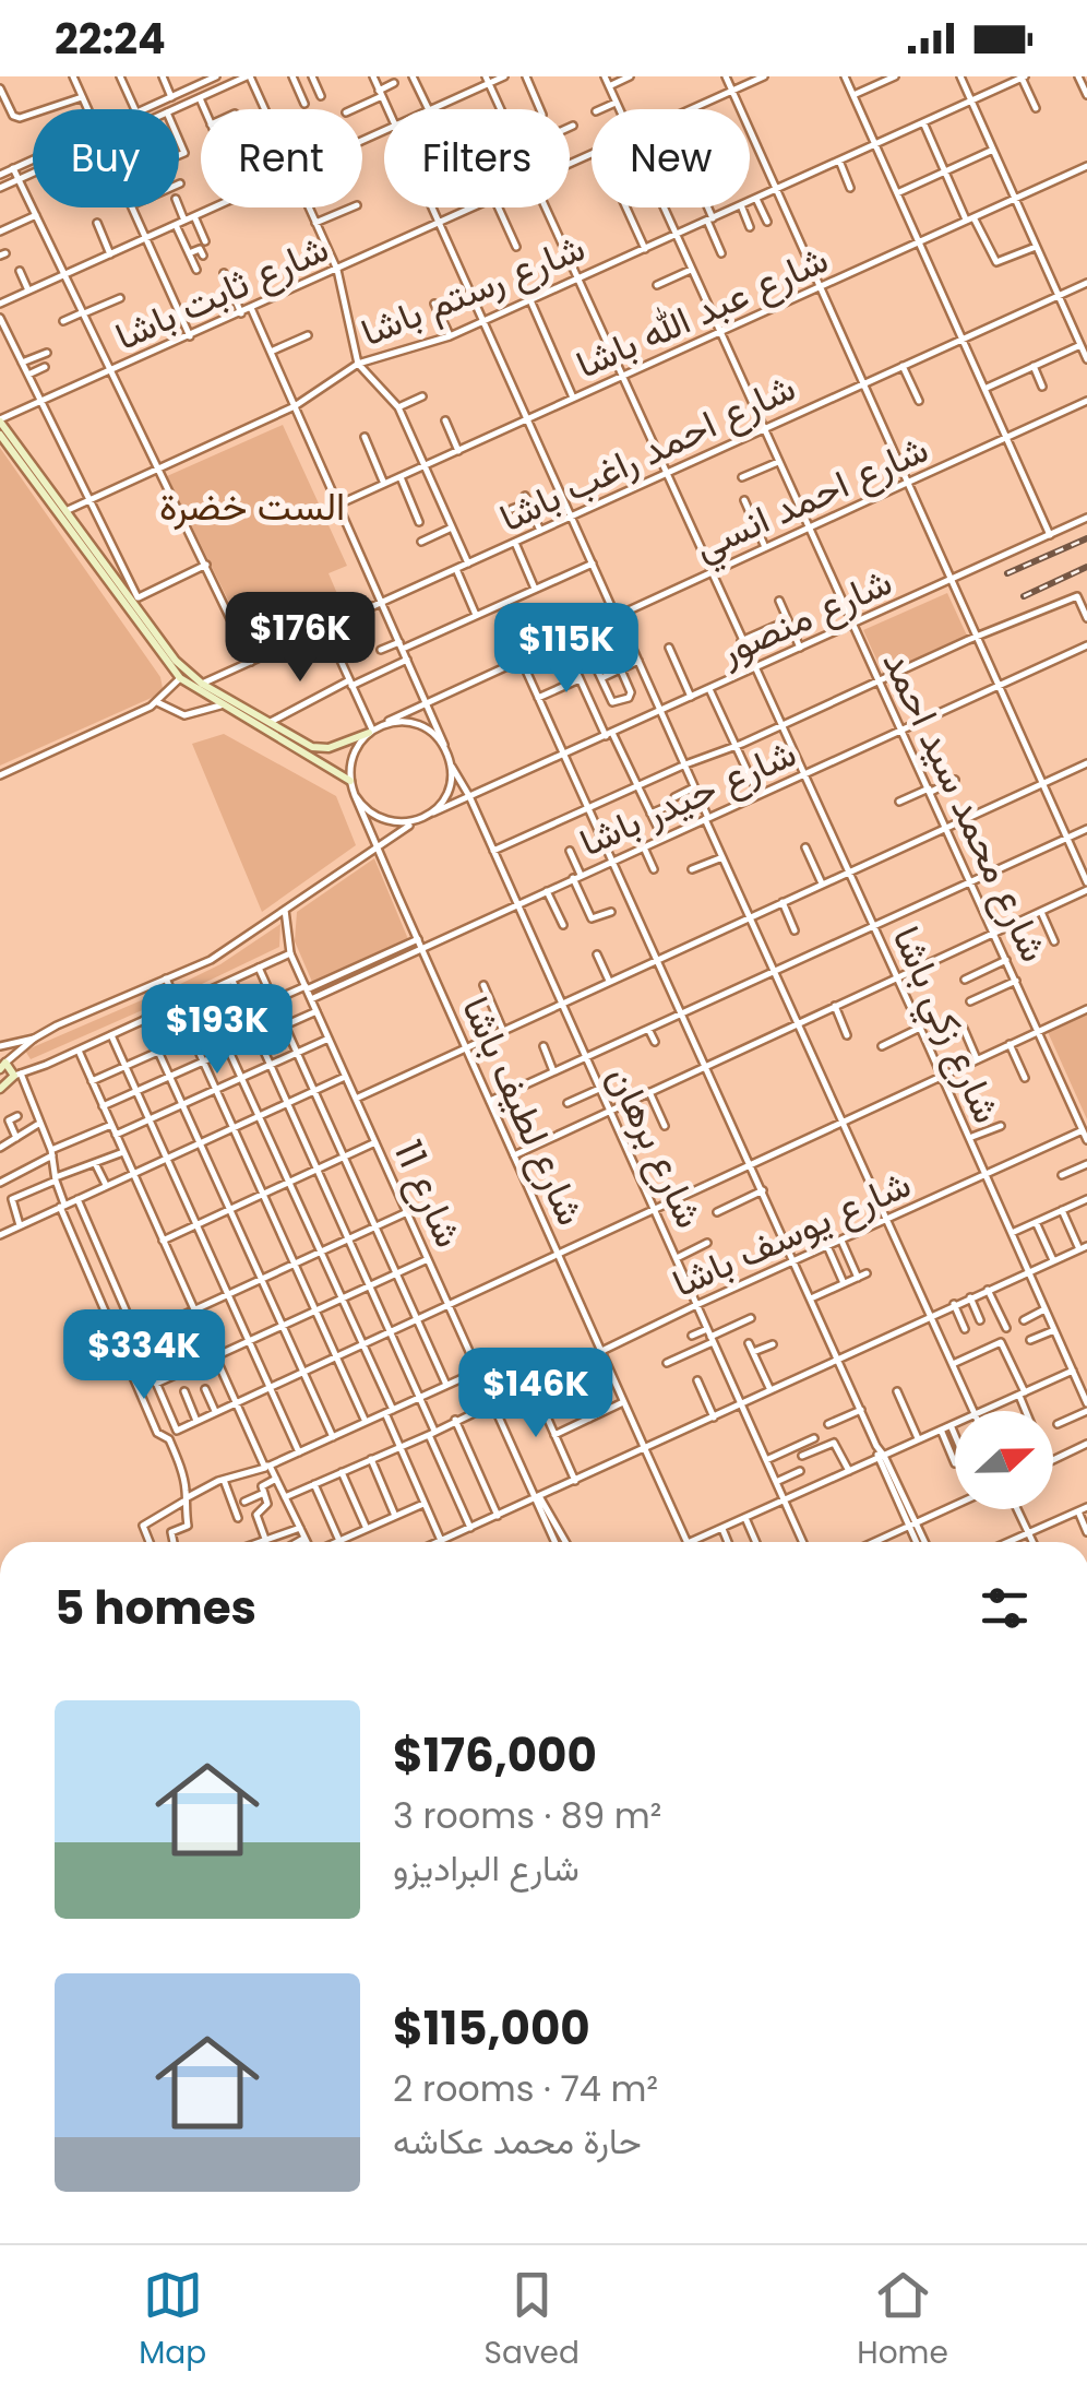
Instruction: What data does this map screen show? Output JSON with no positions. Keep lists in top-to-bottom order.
{
  "streets": {
    "street": [
      "شارع رستم باشا",
      "شارع ثابت باشا",
      "شارع عبد الله باشا",
      "شارع احمد راغب باشا",
      "شارع احمد انسي",
      "شارع منصور",
      "شارع حيدر باشا",
      "شارع محمد سيد احمد",
      "شارع زكي باشا",
      "شارع لطيف باشا",
      "شارع برهان",
      "شارع 11",
      "شارع يوسف باشا"
    ]
  },
  "crossings": [
    ["شارع رستم باشا", "شارع محمد سيد احمد"],
    ["شارع رستم باشا", "شارع زكي باشا"],
    ["شارع عبد الله باشا", "شارع محمد سيد احمد"],
    ["شارع عبد الله باشا", "شارع زكي باشا"],
    ["شارع احمد راغب باشا", "شارع محمد سيد احمد"],
    ["شارع احمد راغب باشا", "شارع زكي باشا"],
    ["شارع احمد انسي", "شارع منصور"],
    ["شارع احمد انسي", "شارع محمد سيد احمد"],
    ["شارع احمد انسي", "شارع زكي باشا"],
    ["شارع احمد انسي", "شارع لطيف باشا"],
    ["شارع احمد انسي", "شارع برهان"],
    ["شارع منصور", "شارع محمد سيد احمد"],
    ["شارع منصور", "شارع زكي باشا"],
    ["شارع منصور", "شارع لطيف باشا"],
    ["شارع منصور", "شارع برهان"],
    ["شارع منصور", "شارع 11"],
    ["شارع حيدر باشا", "شارع محمد سيد احمد"],
    ["شارع حيدر باشا", "شارع زكي باشا"],
    ["شارع حيدر باشا", "شارع لطيف باشا"],
    ["شارع حيدر باشا", "شارع برهان"],
    ["شارع حيدر باشا", "شارع 11"],
    ["شارع محمد سيد احمد", "شارع يوسف باشا"],
    ["شارع زكي باشا", "شارع يوسف باشا"],
    ["شارع لطيف باشا", "شارع برهان"],
    ["شارع لطيف باشا", "شارع يوسف باشا"],
    ["شارع برهان", "شارع يوسف باشا"],
    ["شارع 11", "شارع يوسف باشا"]
  ],
  "parks": ["الست خضرة"],
  "north": "right",
  "page": {
    "status": "22:24",
    "chip": [
      "Buy",
      "Rent",
      "Filters",
      "New"
    ],
    "price": [
      "$176K",
      "$115K",
      "$193K",
      "$334K",
      "$146K"
    ],
    "heading": "5 homes",
    "list": [
      {
        "name": "$176,000",
        "note": "3 rooms · 89 m² · شارع البراديزو"
      },
      {
        "name": "$115,000",
        "note": "2 rooms · 74 m² · حارة محمد عكاشه"
      }
    ],
    "tabs": ["Map", "Saved", "Home"]
  }
}
